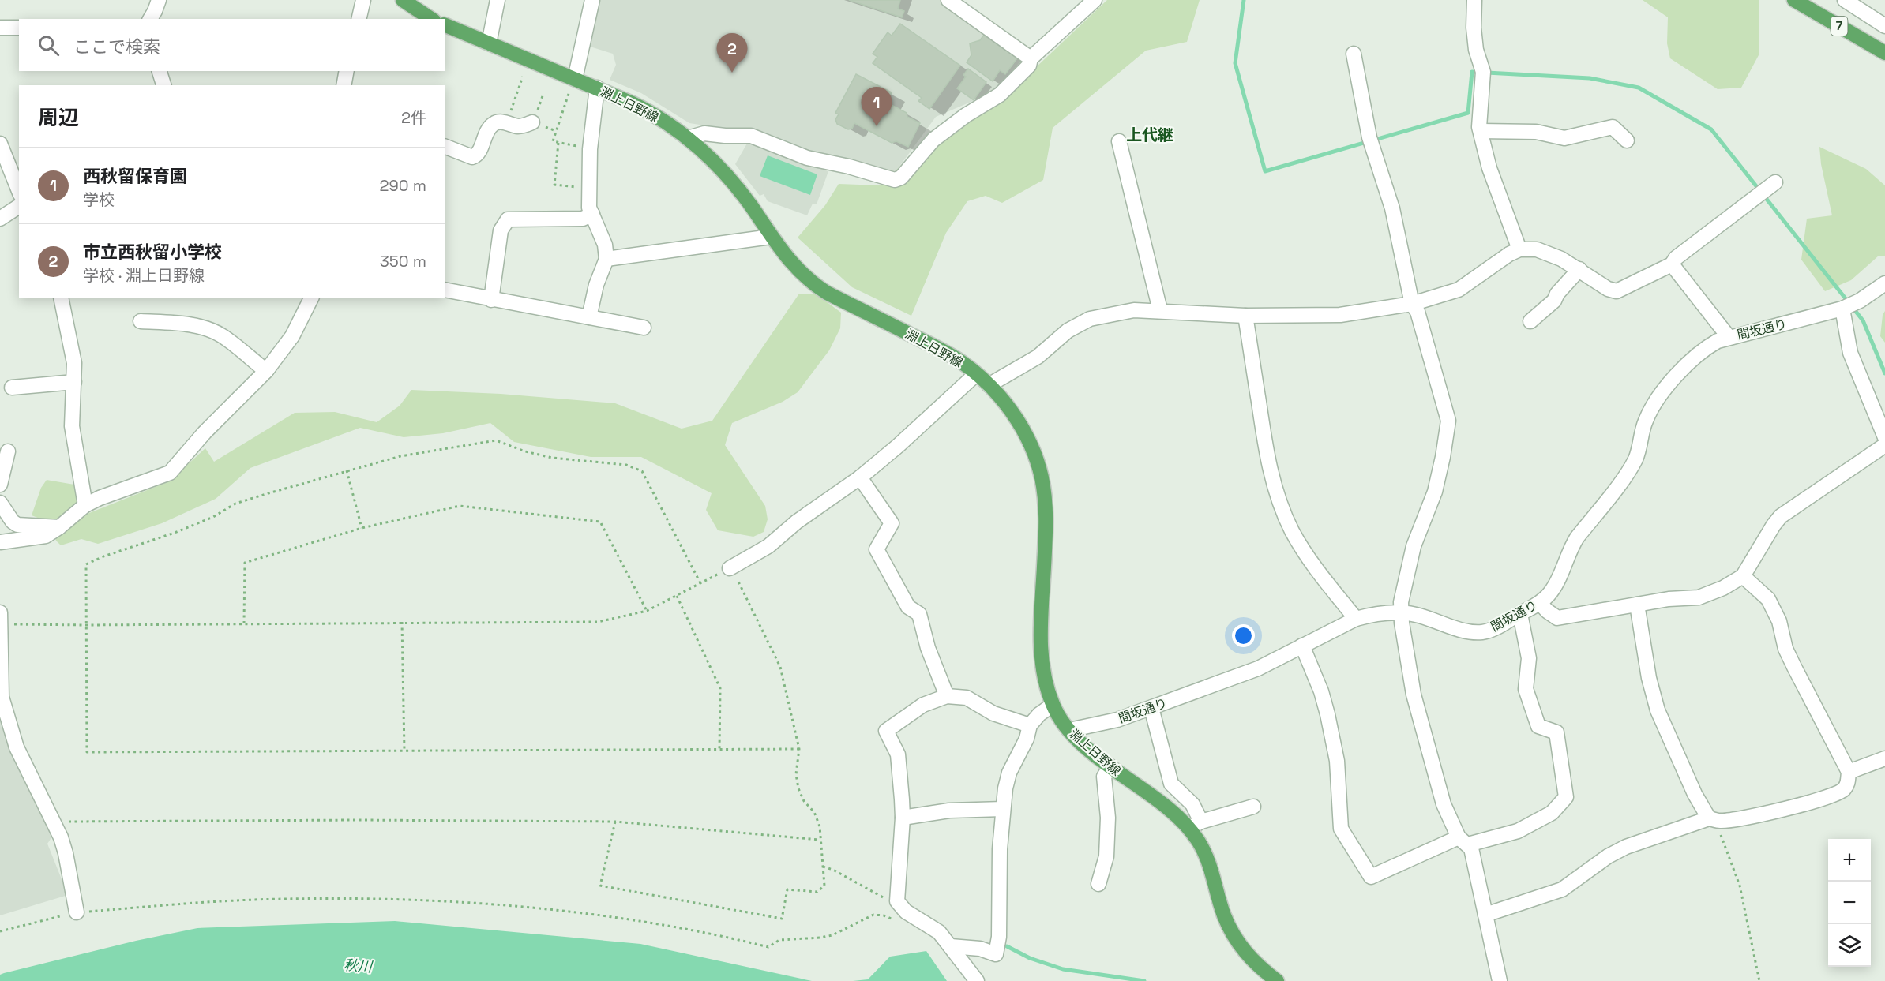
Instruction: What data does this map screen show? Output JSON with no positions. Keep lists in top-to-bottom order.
{
  "streets": {
    "main road": ["7", "淵上日野線"],
    "street": ["間坂通り"]
  },
  "crossings": [
    ["淵上日野線", "間坂通り"]
  ],
  "districts": ["上代継"],
  "water": ["秋川"],
  "page": {
    "search": "ここで検索",
    "pins": ["2", "1"],
    "heading": ["周辺", "2件"],
    "list": [
      {
        "mark": "1",
        "name": "西秋留保育園",
        "note": "学校",
        "value": "290 m"
      },
      {
        "mark": "2",
        "name": "市立西秋留小学校",
        "note": "学校 · 淵上日野線",
        "value": "350 m"
      }
    ],
    "map_buttons": ["+", "−"]
  }
}
